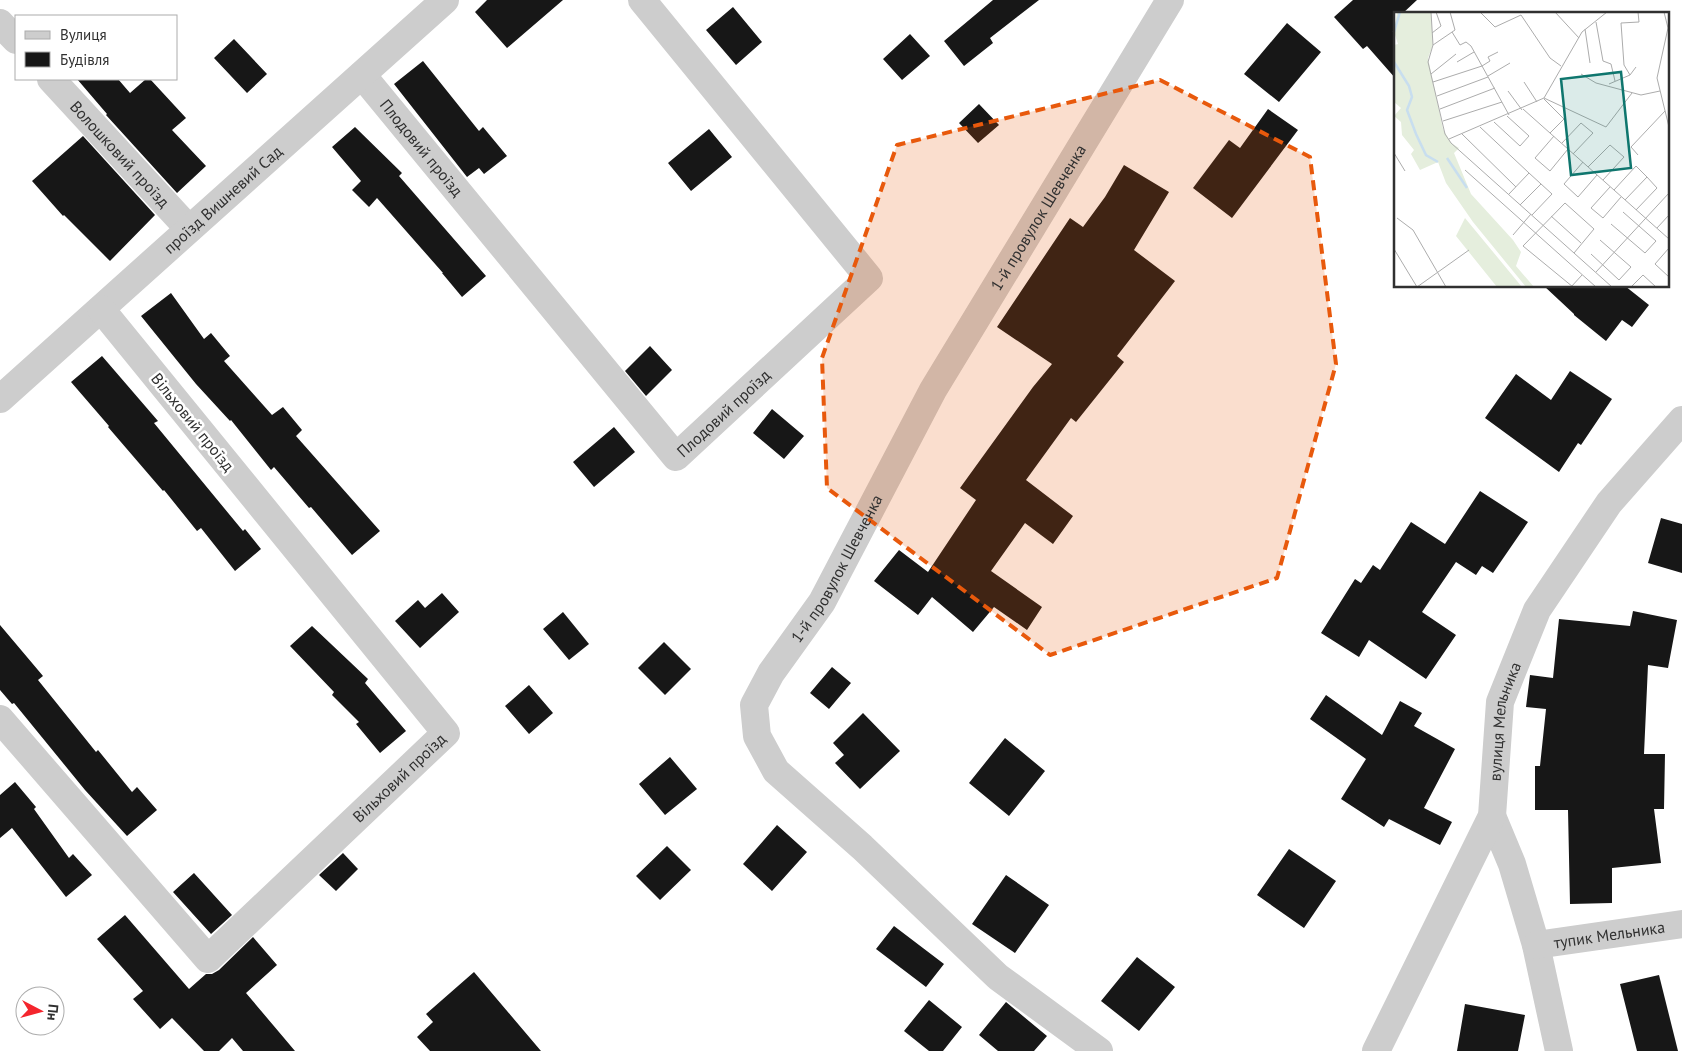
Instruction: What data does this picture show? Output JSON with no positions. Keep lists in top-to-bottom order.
{
  "streets": {
    "street": [
      "Плодовий проїзд",
      "Волошковий проїзд",
      "проїзд Вишневий Сад",
      "1-й провулок Шевченка",
      "Вільховий проїзд",
      "вулиця Мельника",
      "тупик Мельника"
    ]
  },
  "crossings": [
    ["Плодовий проїзд", "проїзд Вишневий Сад"],
    ["Волошковий проїзд", "проїзд Вишневий Сад"],
    ["проїзд Вишневий Сад", "Вільховий проїзд"]
  ],
  "legend": ["Вулиця", "Будівля"],
  "north": "right"
}
